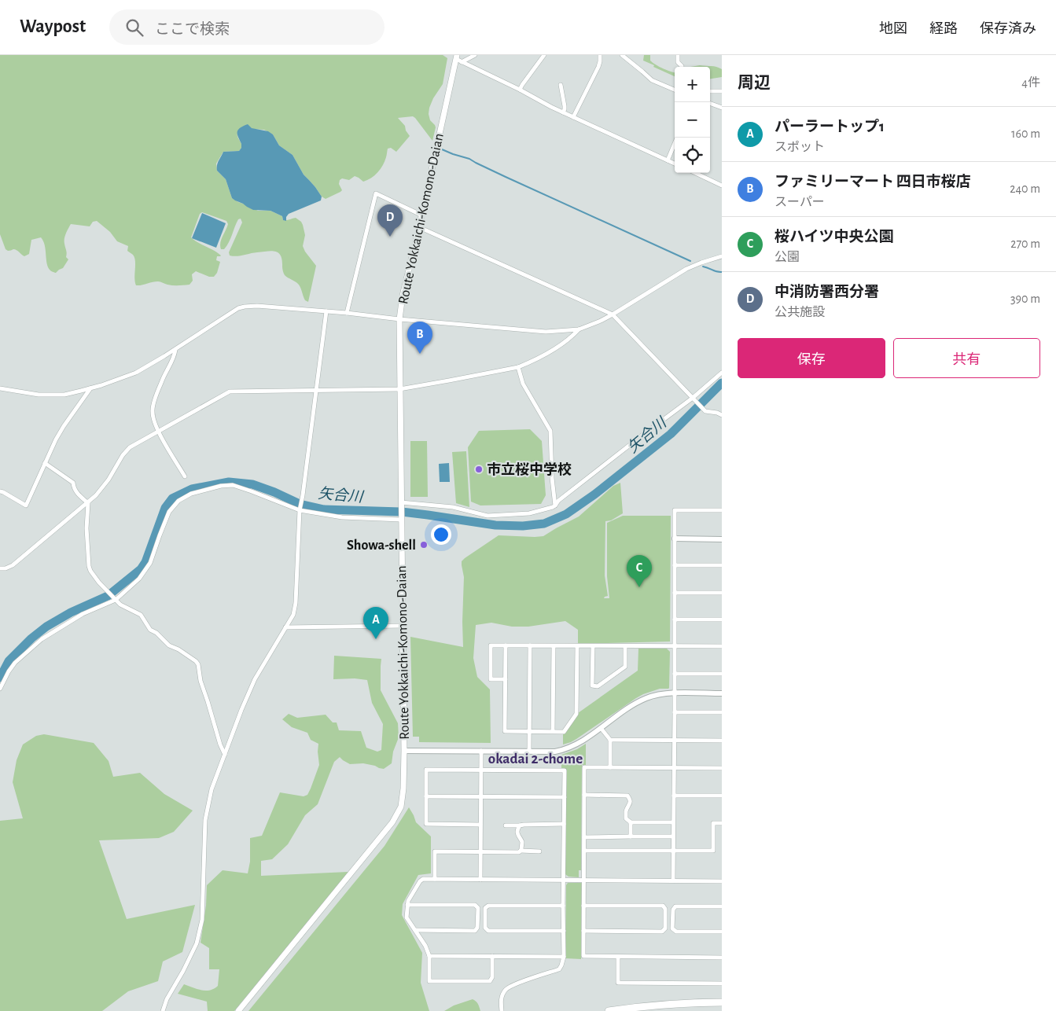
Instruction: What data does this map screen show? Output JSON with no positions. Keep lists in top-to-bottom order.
{
  "streets": {
    "main road": ["Route Yokkaichi-Komono-Daian"]
  },
  "districts": ["okadai 2-chome"],
  "water": ["矢合川"],
  "places": ["市立桜中学校", "Showa-shell"],
  "page": {
    "header": "Waypost",
    "search": "ここで検索",
    "nav": ["地図", "経路", "保存済み"],
    "heading": ["周辺", "4件"],
    "map_buttons": ["+", "−"],
    "list": [
      {
        "mark": "A",
        "name": "パーラートップ1",
        "note": "スポット",
        "value": "160 m"
      },
      {
        "mark": "B",
        "name": "ファミリーマート 四日市桜店",
        "note": "スーパー",
        "value": "240 m"
      },
      {
        "mark": "C",
        "name": "桜ハイツ中央公園",
        "note": "公園",
        "value": "270 m"
      },
      {
        "mark": "D",
        "name": "中消防署西分署",
        "note": "公共施設",
        "value": "390 m"
      }
    ],
    "pins": [
      "D",
      "B",
      "C",
      "A"
    ],
    "buttons": ["保存", "共有"]
  }
}
